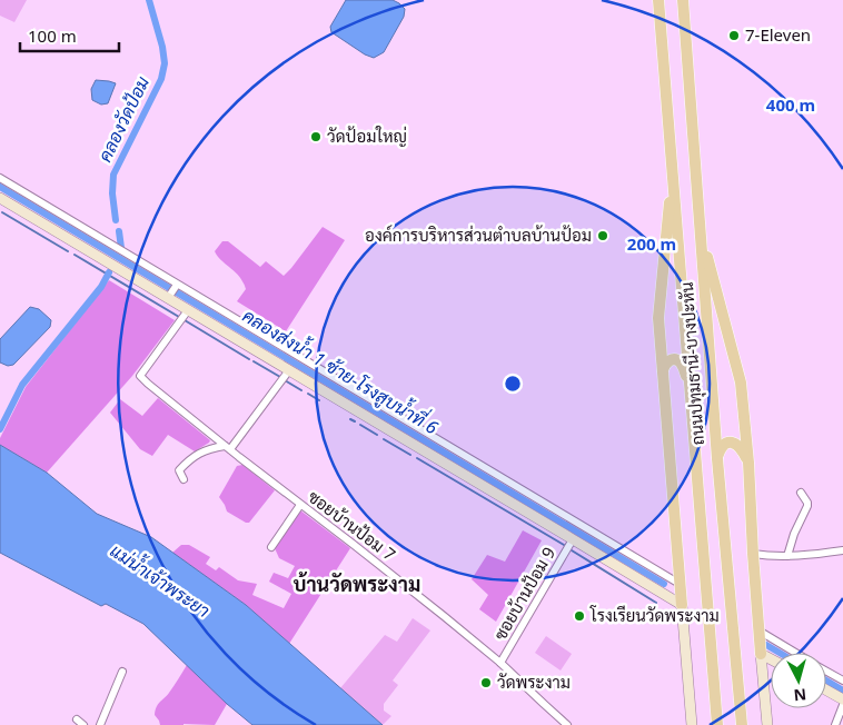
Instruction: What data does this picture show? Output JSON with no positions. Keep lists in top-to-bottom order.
{
  "streets": {
    "main road": ["ถนนปทุมธานี-บางปะหัน"],
    "street": ["ซอยบ้านป้อม 7", "ซอยบ้านป้อม 9"]
  },
  "crossings": [
    ["ซอยบ้านป้อม 7", "ซอยบ้านป้อม 9"]
  ],
  "districts": ["บ้านวัดพระงาม"],
  "water": ["คลองวัดป้อม", "คลองส่งน้ำ 1 ซ้าย-โรงสูบน้ำที่ 6", "แม่น้ำเจ้าพระยา"],
  "places": [
    "7-Eleven",
    "วัดป้อมใหญ่",
    "องค์การบริหารส่วนตำบลบ้านป้อม",
    "โรงเรียนวัดพระงาม",
    "วัดพระงาม"
  ],
  "scale_bar": "100 m",
  "north": "bottom",
  "rings": ["400 m", "200 m"]
}
